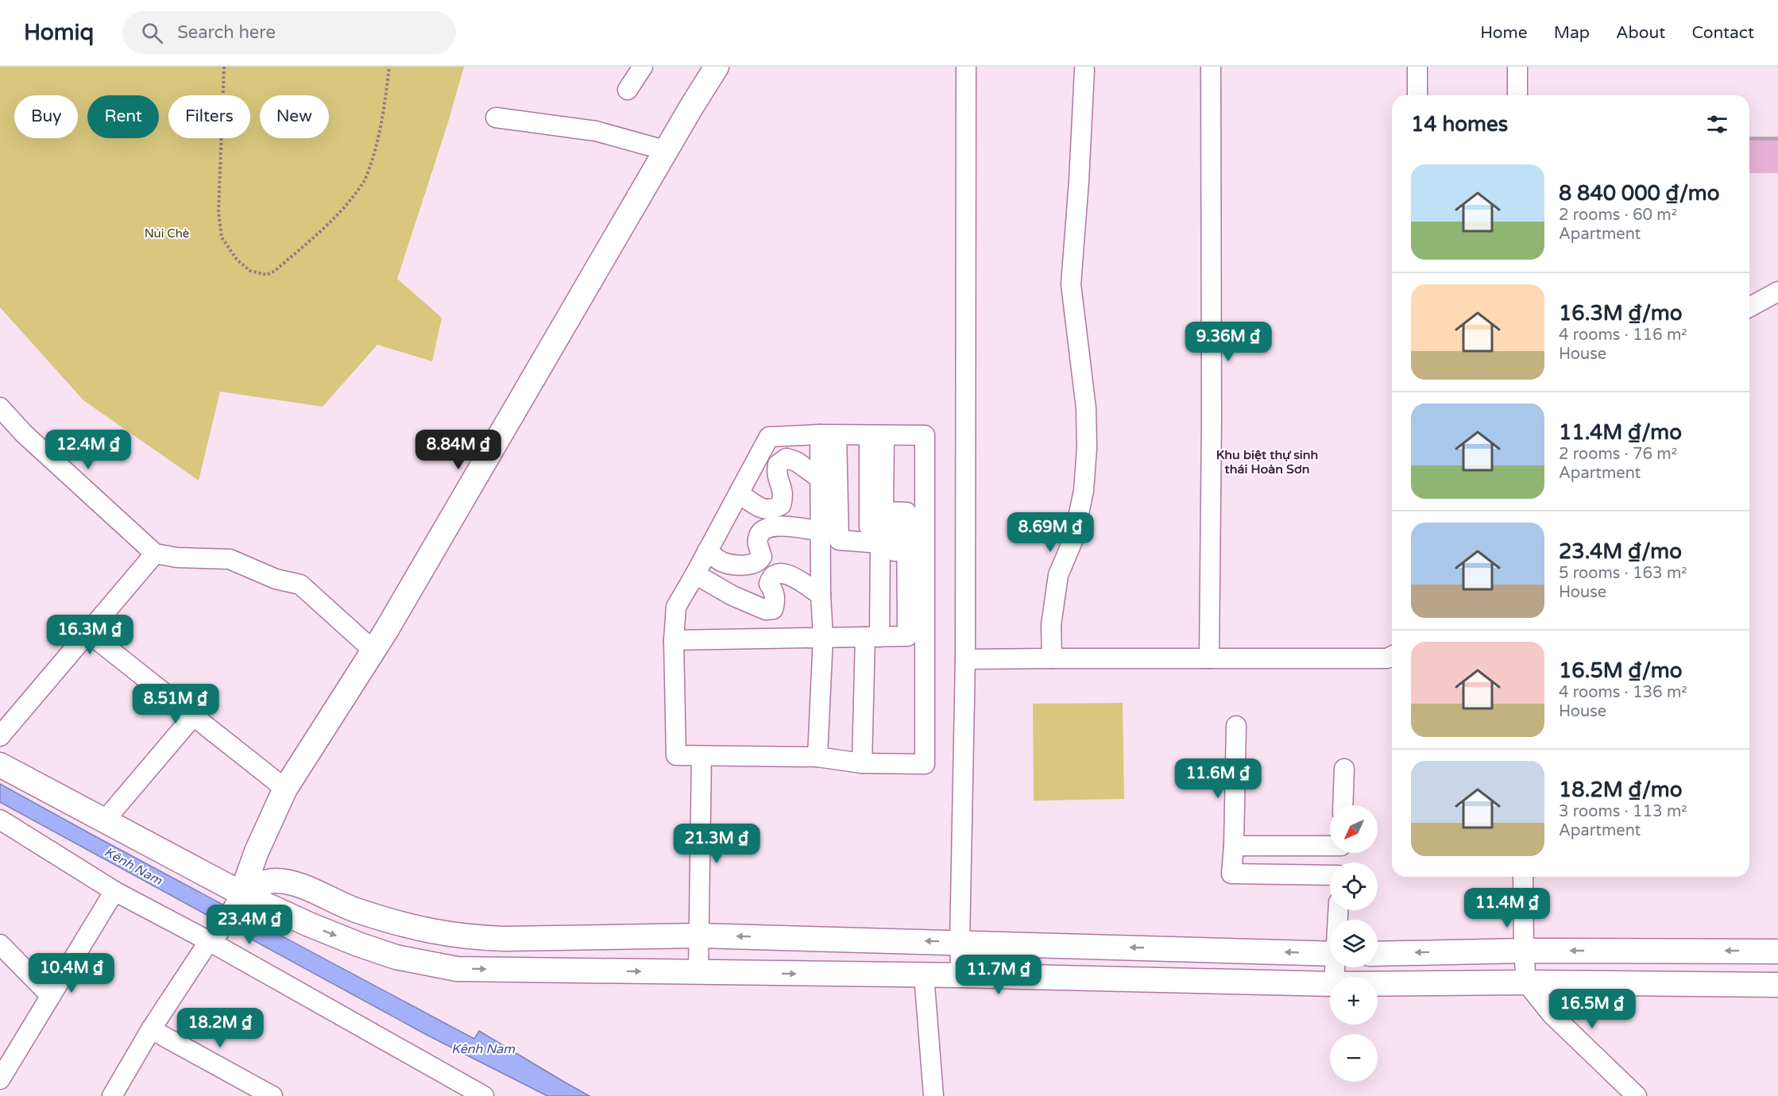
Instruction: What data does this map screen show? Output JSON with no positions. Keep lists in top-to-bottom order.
{
  "districts": ["Khu biệt thự sinh thái Hoàn Sơn"],
  "water": ["Kênh Nam"],
  "parks": ["Núi Chè"],
  "north": "bottom left",
  "page": {
    "header": "Homiq",
    "search": "Search here",
    "nav": [
      "Home",
      "Map",
      "About",
      "Contact"
    ],
    "chip": [
      "Buy",
      "Rent",
      "Filters",
      "New"
    ],
    "heading": "14 homes",
    "list": [
      {
        "name": "8 840 000 ₫/mo",
        "note": "2 rooms · 60 m² · Apartment"
      },
      {
        "name": "16.3M ₫/mo",
        "note": "4 rooms · 116 m² · House"
      },
      {
        "name": "11.4M ₫/mo",
        "note": "2 rooms · 76 m² · Apartment"
      },
      {
        "name": "23.4M ₫/mo",
        "note": "5 rooms · 163 m² · House"
      },
      {
        "name": "16.5M ₫/mo",
        "note": "4 rooms · 136 m² · House"
      },
      {
        "name": "18.2M ₫/mo",
        "note": "3 rooms · 113 m² · Apartment"
      }
    ],
    "price": [
      "9.36M ₫",
      "12.4M ₫",
      "8.84M ₫",
      "8.69M ₫",
      "16.3M ₫",
      "8.51M ₫",
      "11.6M ₫",
      "21.3M ₫",
      "11.4M ₫",
      "23.4M ₫",
      "10.4M ₫",
      "11.7M ₫",
      "16.5M ₫",
      "18.2M ₫"
    ],
    "map_buttons": ["+", "−"]
  }
}
